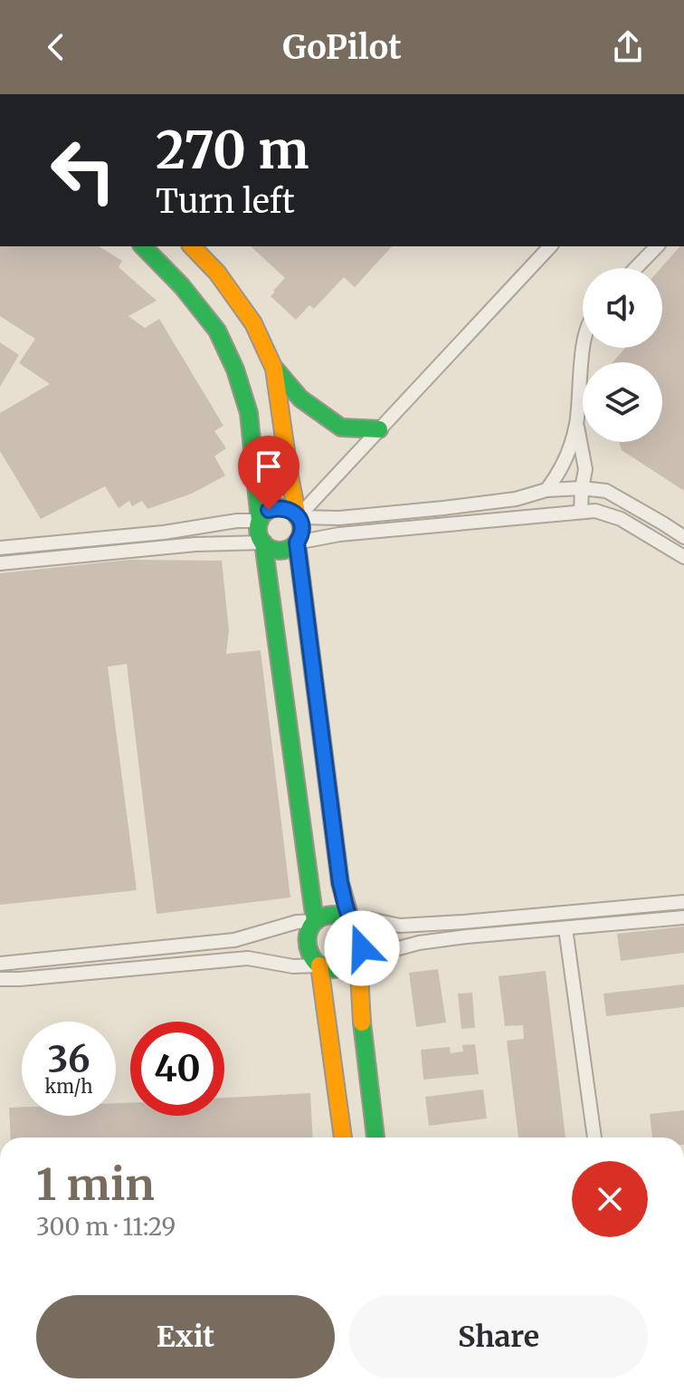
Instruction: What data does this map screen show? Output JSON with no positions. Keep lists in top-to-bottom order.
{
  "page": {
    "header": "GoPilot",
    "turn": ["270 m", "Turn left"],
    "speed": "36 km/h",
    "limit": "40",
    "heading": ["1 min", "300 m · 11:29"],
    "buttons": ["Exit", "Share"]
  }
}
